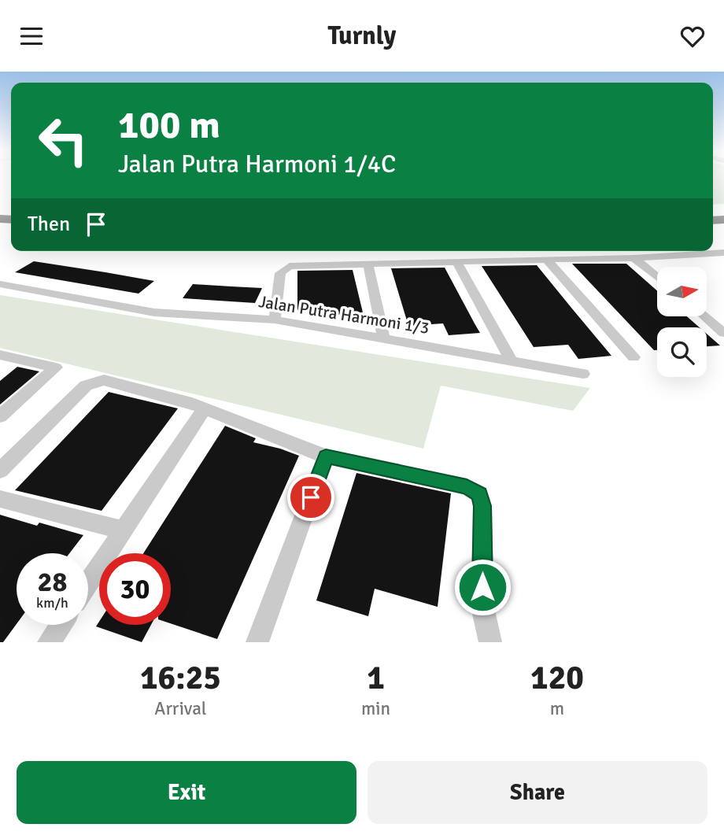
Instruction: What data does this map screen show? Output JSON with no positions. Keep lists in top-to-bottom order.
{
  "streets": {
    "street": ["Jalan Putra Harmoni 1/3"]
  },
  "north": "right",
  "page": {
    "header": "Turnly",
    "turn": ["100 m", "Jalan Putra Harmoni 1/4C"],
    "then": "Then",
    "speed": "28 km/h",
    "limit": "30",
    "eta": [
      "16:25",
      "Arrival",
      "1",
      "min",
      "120",
      "m"
    ],
    "buttons": ["Exit", "Share"]
  }
}
